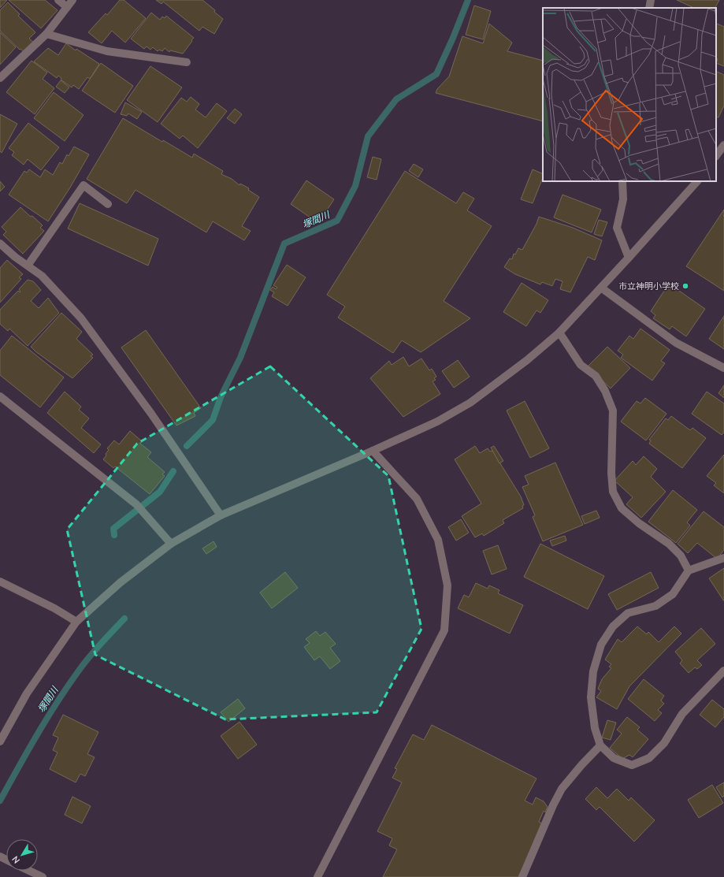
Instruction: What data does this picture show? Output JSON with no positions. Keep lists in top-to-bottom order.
{
  "water": ["塚間川"],
  "places": ["市立神明小学校"],
  "north": "bottom left"
}
